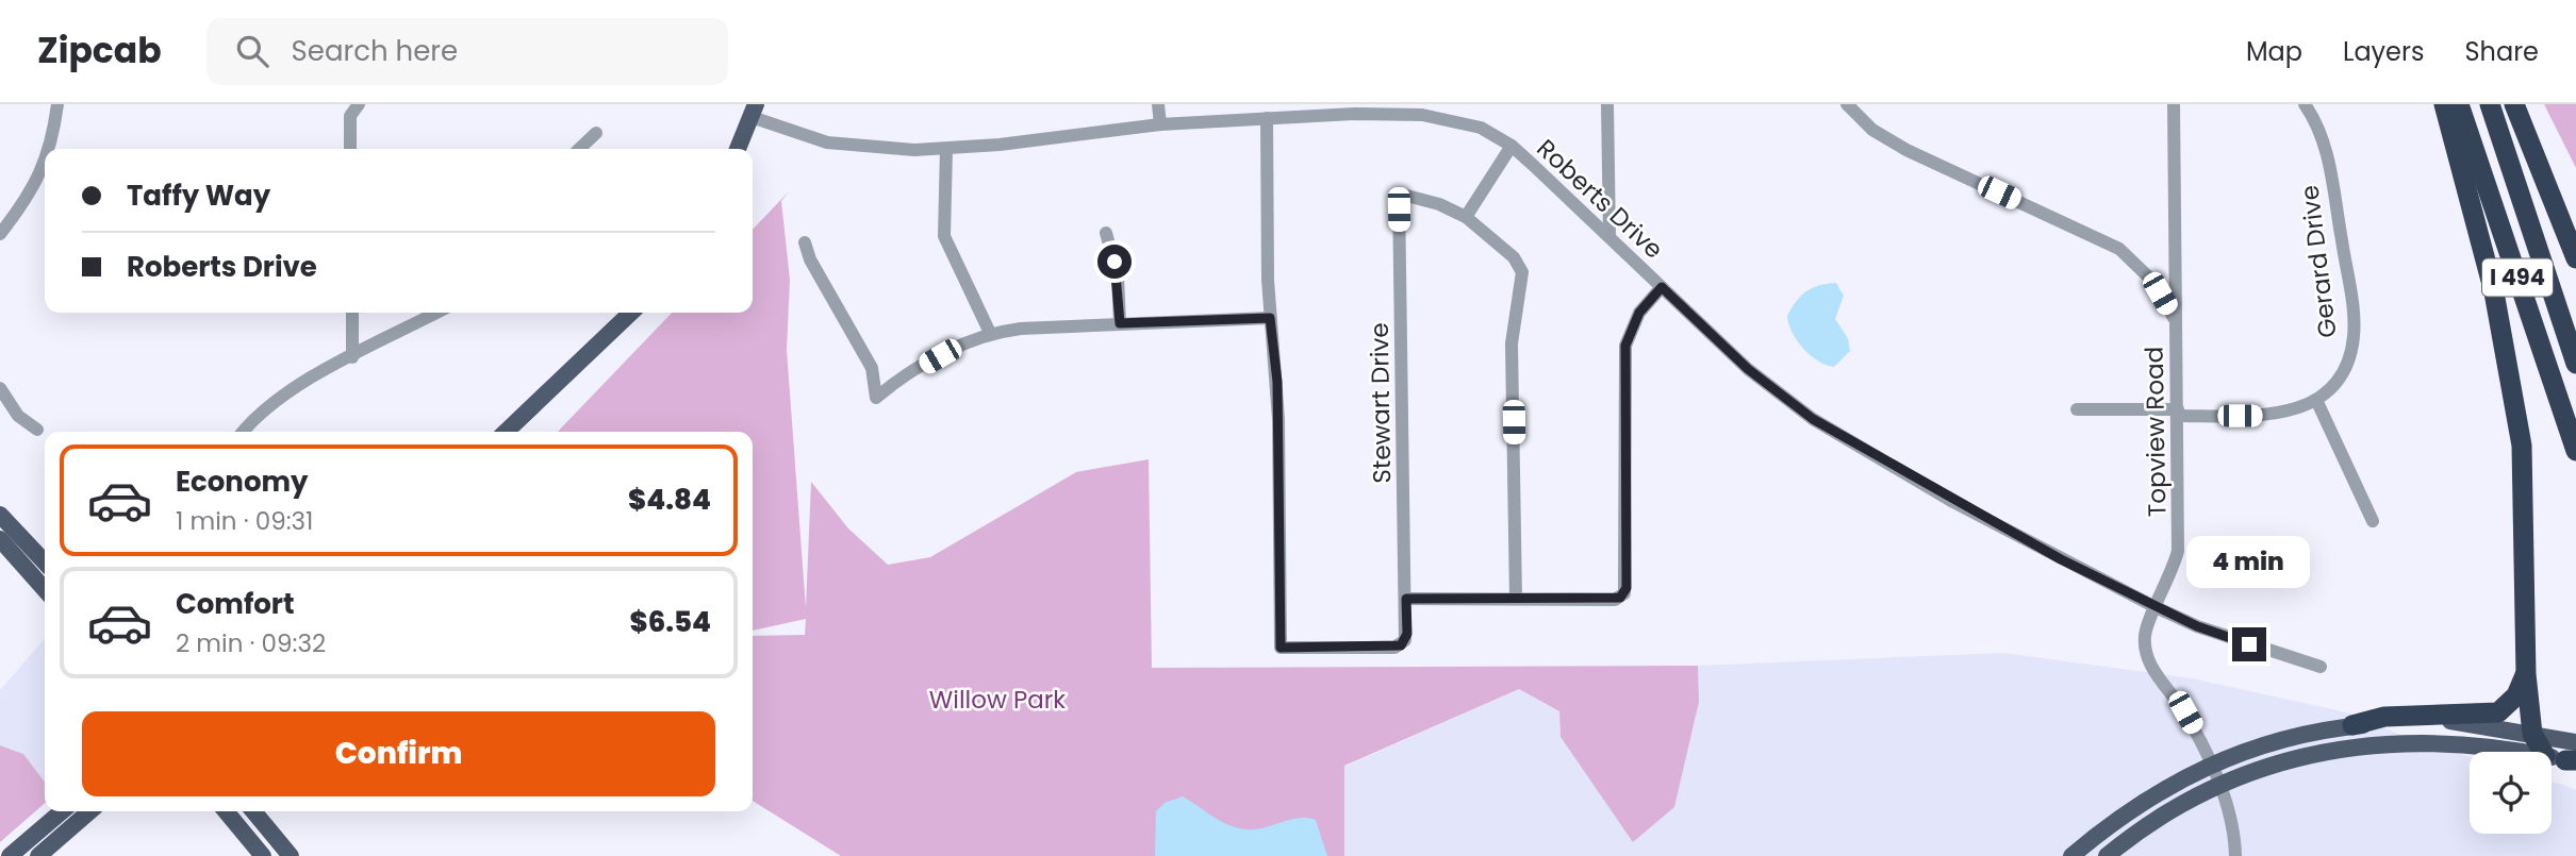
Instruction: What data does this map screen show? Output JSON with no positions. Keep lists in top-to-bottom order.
{
  "streets": {
    "highway": ["I 494"],
    "street": [
      "Roberts Drive",
      "Gerard Drive",
      "Stewart Drive",
      "Topview Road"
    ]
  },
  "crossings": [
    ["Roberts Drive", "Topview Road"],
    ["Gerard Drive", "Topview Road"]
  ],
  "parks": ["Willow Park"],
  "page": {
    "header": "Zipcab",
    "search": "Search here",
    "nav": ["Map", "Layers", "Share"],
    "banner": ["Taffy Way", "Roberts Drive"],
    "list": [
      {
        "name": "Economy",
        "note": "1 min · 09:31",
        "value": "$4.84"
      },
      {
        "name": "Comfort",
        "note": "2 min · 09:32",
        "value": "$6.54"
      }
    ],
    "bubble": "4 min",
    "buttons": "Confirm"
  }
}
